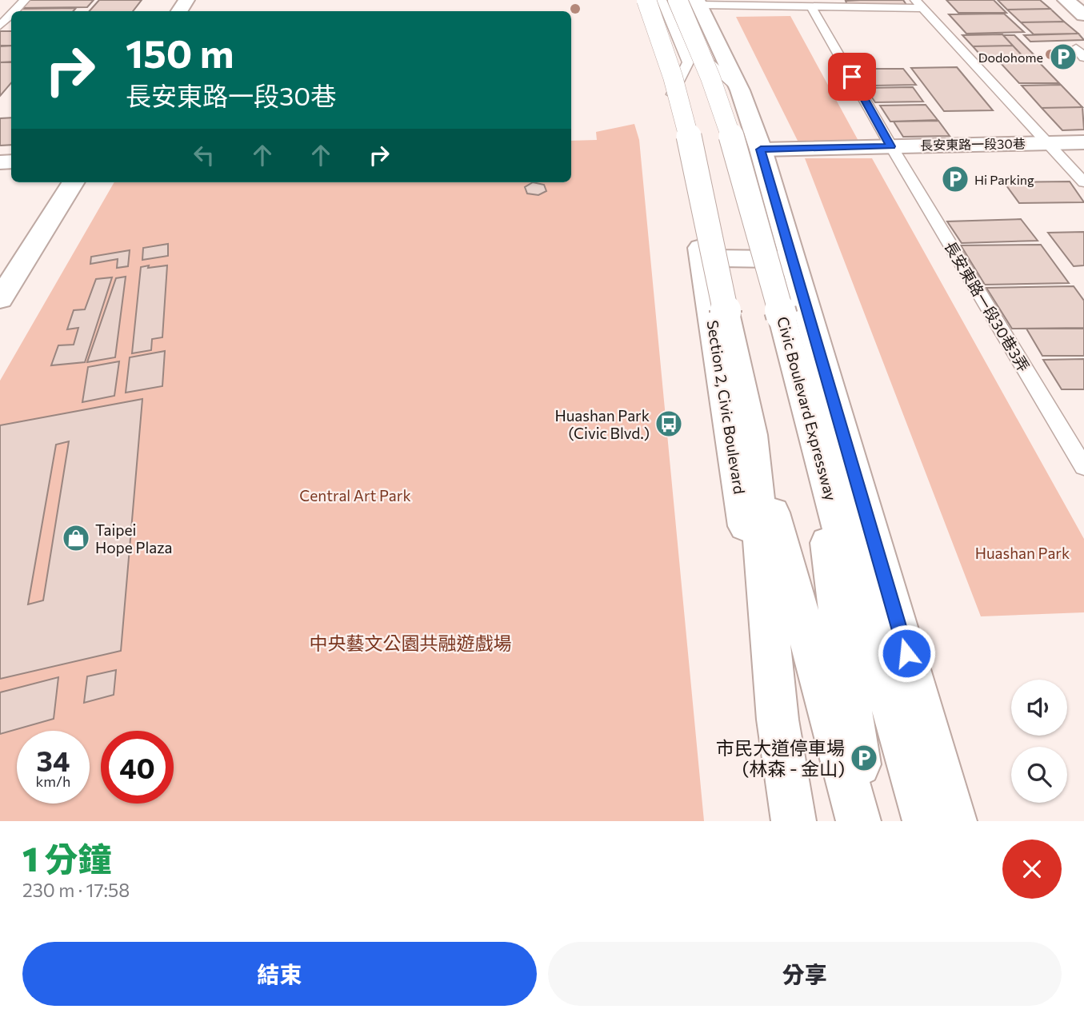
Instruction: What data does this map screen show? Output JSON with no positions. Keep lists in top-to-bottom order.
{
  "streets": {
    "main road": ["長安東路一段30巷", "Section 2, Civic Boulevard", "Civic Boulevard Expressway"],
    "lane": ["長安東路一段30巷3弄"]
  },
  "crossings": [
    ["長安東路一段30巷", "長安東路一段30巷3弄"]
  ],
  "parks": ["Central Art Park", "Huashan Park", "中央藝文公園共融遊戲場"],
  "places": {
    "parking": ["Dodohome", "Hi Parking", "市民大道停車場 (林森 - 金山)"],
    "bus stop": ["Huashan Park (Civic Blvd.)"],
    "shop": ["Taipei Hope Plaza"]
  },
  "page": {
    "turn": ["150 m", "長安東路一段30巷"],
    "speed": "34 km/h",
    "limit": "40",
    "heading": ["1 分鐘", "230 m · 17:58"],
    "buttons": ["結束", "分享"]
  }
}
